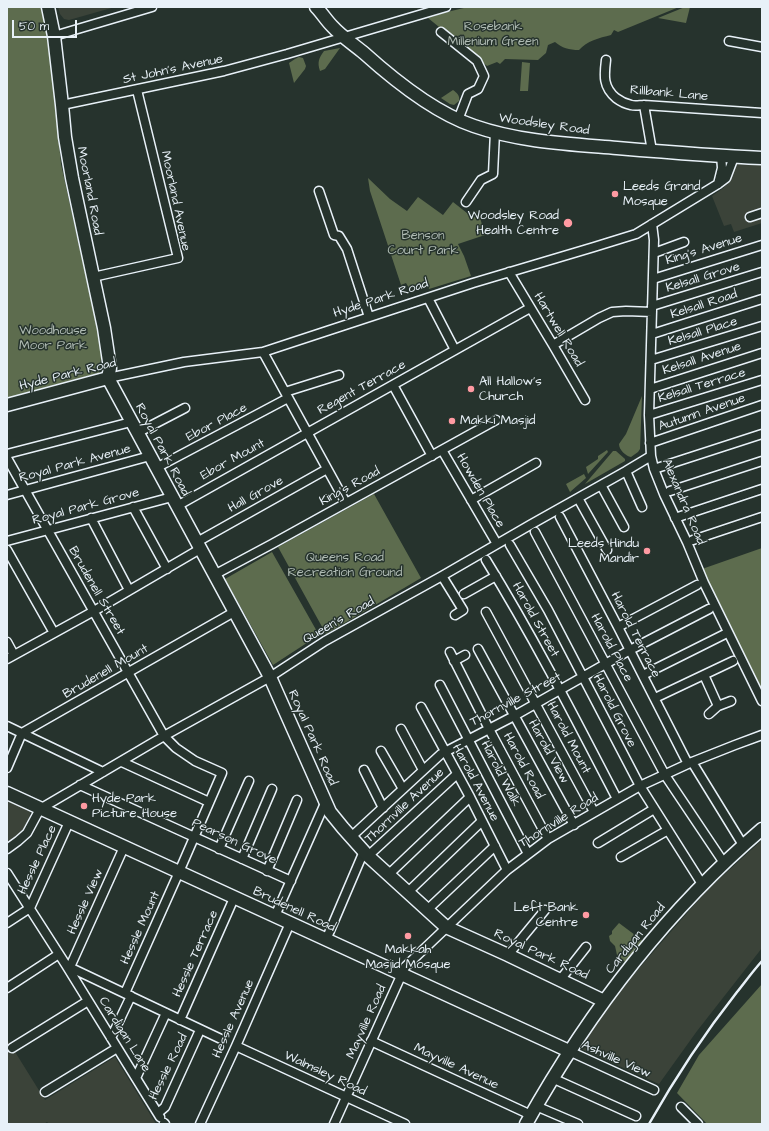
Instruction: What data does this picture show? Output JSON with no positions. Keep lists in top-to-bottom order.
{
  "streets": {
    "street": [
      "St John's Avenue",
      "Rillbank Lane",
      "Woodsley Road",
      "Moorland Road",
      "Moorland Avenue",
      "King's Avenue",
      "Kelsall Grove",
      "Hyde Park Road",
      "Kelsall Road",
      "Hartwell Road",
      "Kelsall Place",
      "Kelsall Avenue",
      "Kelsall Terrace",
      "Regent Terrace",
      "Autumn Avenue",
      "Ebor Place",
      "Royal Park Road",
      "Ebor Mount",
      "Royal Park Avenue",
      "King's Road",
      "Howden Place",
      "Hall Grove",
      "Alexandra Road",
      "Royal Park Grove",
      "Brudenell Street",
      "Harold Street",
      "Queen's Road",
      "Harold Terrace",
      "Harold Place",
      "Brudenell Mount",
      "Thornville Street",
      "Harold Grove",
      "Harold Mount",
      "Harold View",
      "Harold Road",
      "Harold Walk",
      "Harold Avenue",
      "Thornville Avenue",
      "Thornville Road",
      "Pearson Grove",
      "Hessle Place",
      "Hessle View",
      "Brudenell Road",
      "Hessle Mount",
      "Cardigan Road",
      "Hessle Terrace",
      "Hessle Avenue",
      "Mayville Road",
      "Cardigan Lane",
      "Ashville View",
      "Hessle Road",
      "Mayville Avenue",
      "Walmsley Road"
    ]
  },
  "crossings": [
    ["St John's Avenue", "Woodsley Road"],
    ["St John's Avenue", "Moorland Road"],
    ["St John's Avenue", "Moorland Avenue"],
    ["Woodsley Road", "Hyde Park Road"],
    ["Moorland Road", "Moorland Avenue"],
    ["Moorland Road", "Hyde Park Road"],
    ["Moorland Road", "Royal Park Road"],
    ["King's Avenue", "Alexandra Road"],
    ["Kelsall Grove", "Hartwell Road"],
    ["Kelsall Grove", "Alexandra Road"],
    ["Hyde Park Road", "Hartwell Road"],
    ["Hyde Park Road", "Royal Park Road"],
    ["Hyde Park Road", "Alexandra Road"],
    ["Kelsall Road", "Alexandra Road"],
    ["Hartwell Road", "Regent Terrace"],
    ["Kelsall Place", "Alexandra Road"],
    ["Kelsall Avenue", "Alexandra Road"],
    ["Kelsall Terrace", "Alexandra Road"],
    ["Regent Terrace", "Ebor Mount"],
    ["Autumn Avenue", "Alexandra Road"],
    ["Ebor Place", "Royal Park Road"],
    ["Royal Park Road", "Ebor Mount"],
    ["Royal Park Road", "Royal Park Avenue"],
    ["Royal Park Road", "King's Road"],
    ["Royal Park Road", "Hall Grove"],
    ["Royal Park Road", "Royal Park Grove"],
    ["Royal Park Road", "Queen's Road"],
    ["Royal Park Road", "Brudenell Mount"],
    ["Royal Park Road", "Thornville Street"],
    ["Royal Park Road", "Thornville Avenue"],
    ["Royal Park Road", "Thornville Road"],
    ["Royal Park Road", "Cardigan Road"],
    ["Ebor Mount", "Royal Park Grove"],
    ["Royal Park Avenue", "Brudenell Street"],
    ["King's Road", "Howden Place"],
    ["Howden Place", "Queen's Road"],
    ["Hall Grove", "Brudenell Street"],
    ["Alexandra Road", "Queen's Road"],
    ["Royal Park Grove", "Brudenell Street"],
    ["Brudenell Street", "Queen's Road"],
    ["Brudenell Street", "Brudenell Mount"],
    ["Brudenell Street", "Hessle Mount"],
    ["Harold Street", "Thornville Street"],
    ["Harold Street", "Thornville Road"],
    ["Queen's Road", "Pearson Grove"],
    ["Queen's Road", "Brudenell Road"],
    ["Harold Terrace", "Thornville Street"],
    ["Harold Terrace", "Thornville Road"],
    ["Harold Terrace", "Cardigan Road"],
    ["Harold Place", "Thornville Street"],
    ["Harold Place", "Thornville Road"],
    ["Harold Place", "Cardigan Road"],
    ["Thornville Street", "Harold Grove"],
    ["Thornville Street", "Harold Mount"],
    ["Thornville Street", "Harold View"],
    ["Thornville Street", "Harold Road"],
    ["Thornville Street", "Harold Walk"],
    ["Thornville Street", "Harold Avenue"],
    ["Harold Grove", "Thornville Road"],
    ["Harold Grove", "Cardigan Road"],
    ["Harold Mount", "Thornville Road"],
    ["Harold View", "Thornville Road"],
    ["Harold Road", "Thornville Road"],
    ["Harold Walk", "Thornville Road"],
    ["Harold Avenue", "Thornville Avenue"],
    ["Harold Avenue", "Thornville Road"],
    ["Thornville Road", "Brudenell Road"],
    ["Thornville Road", "Mayville Road"],
    ["Pearson Grove", "Hessle Mount"],
    ["Hessle Place", "Brudenell Road"],
    ["Hessle Place", "Cardigan Lane"],
    ["Hessle View", "Brudenell Road"],
    ["Hessle View", "Cardigan Lane"],
    ["Brudenell Road", "Hessle Mount"],
    ["Brudenell Road", "Cardigan Road"],
    ["Brudenell Road", "Hessle Terrace"],
    ["Brudenell Road", "Hessle Avenue"],
    ["Brudenell Road", "Mayville Road"],
    ["Brudenell Road", "Ashville View"],
    ["Hessle Mount", "Cardigan Lane"],
    ["Cardigan Road", "Ashville View"],
    ["Cardigan Road", "Mayville Avenue"],
    ["Hessle Avenue", "Walmsley Road"],
    ["Mayville Road", "Mayville Avenue"],
    ["Mayville Road", "Walmsley Road"],
    ["Cardigan Lane", "Hessle Road"]
  ],
  "parks": [
    "Rosebank Millenium Green",
    "Benson Court Park",
    "Woodhouse Moor Park",
    "Queens Road Recreation Ground"
  ],
  "places": [
    "Leeds Grand Mosque",
    "Woodsley Road Health Centre",
    "All Hallow's Church",
    "Makki Masjid",
    "Leeds Hindu Mandir",
    "Hyde Park Picture House",
    "Left Bank Centre",
    "Makkah Masjid Mosque"
  ],
  "scale_bar": "50 m"
}
